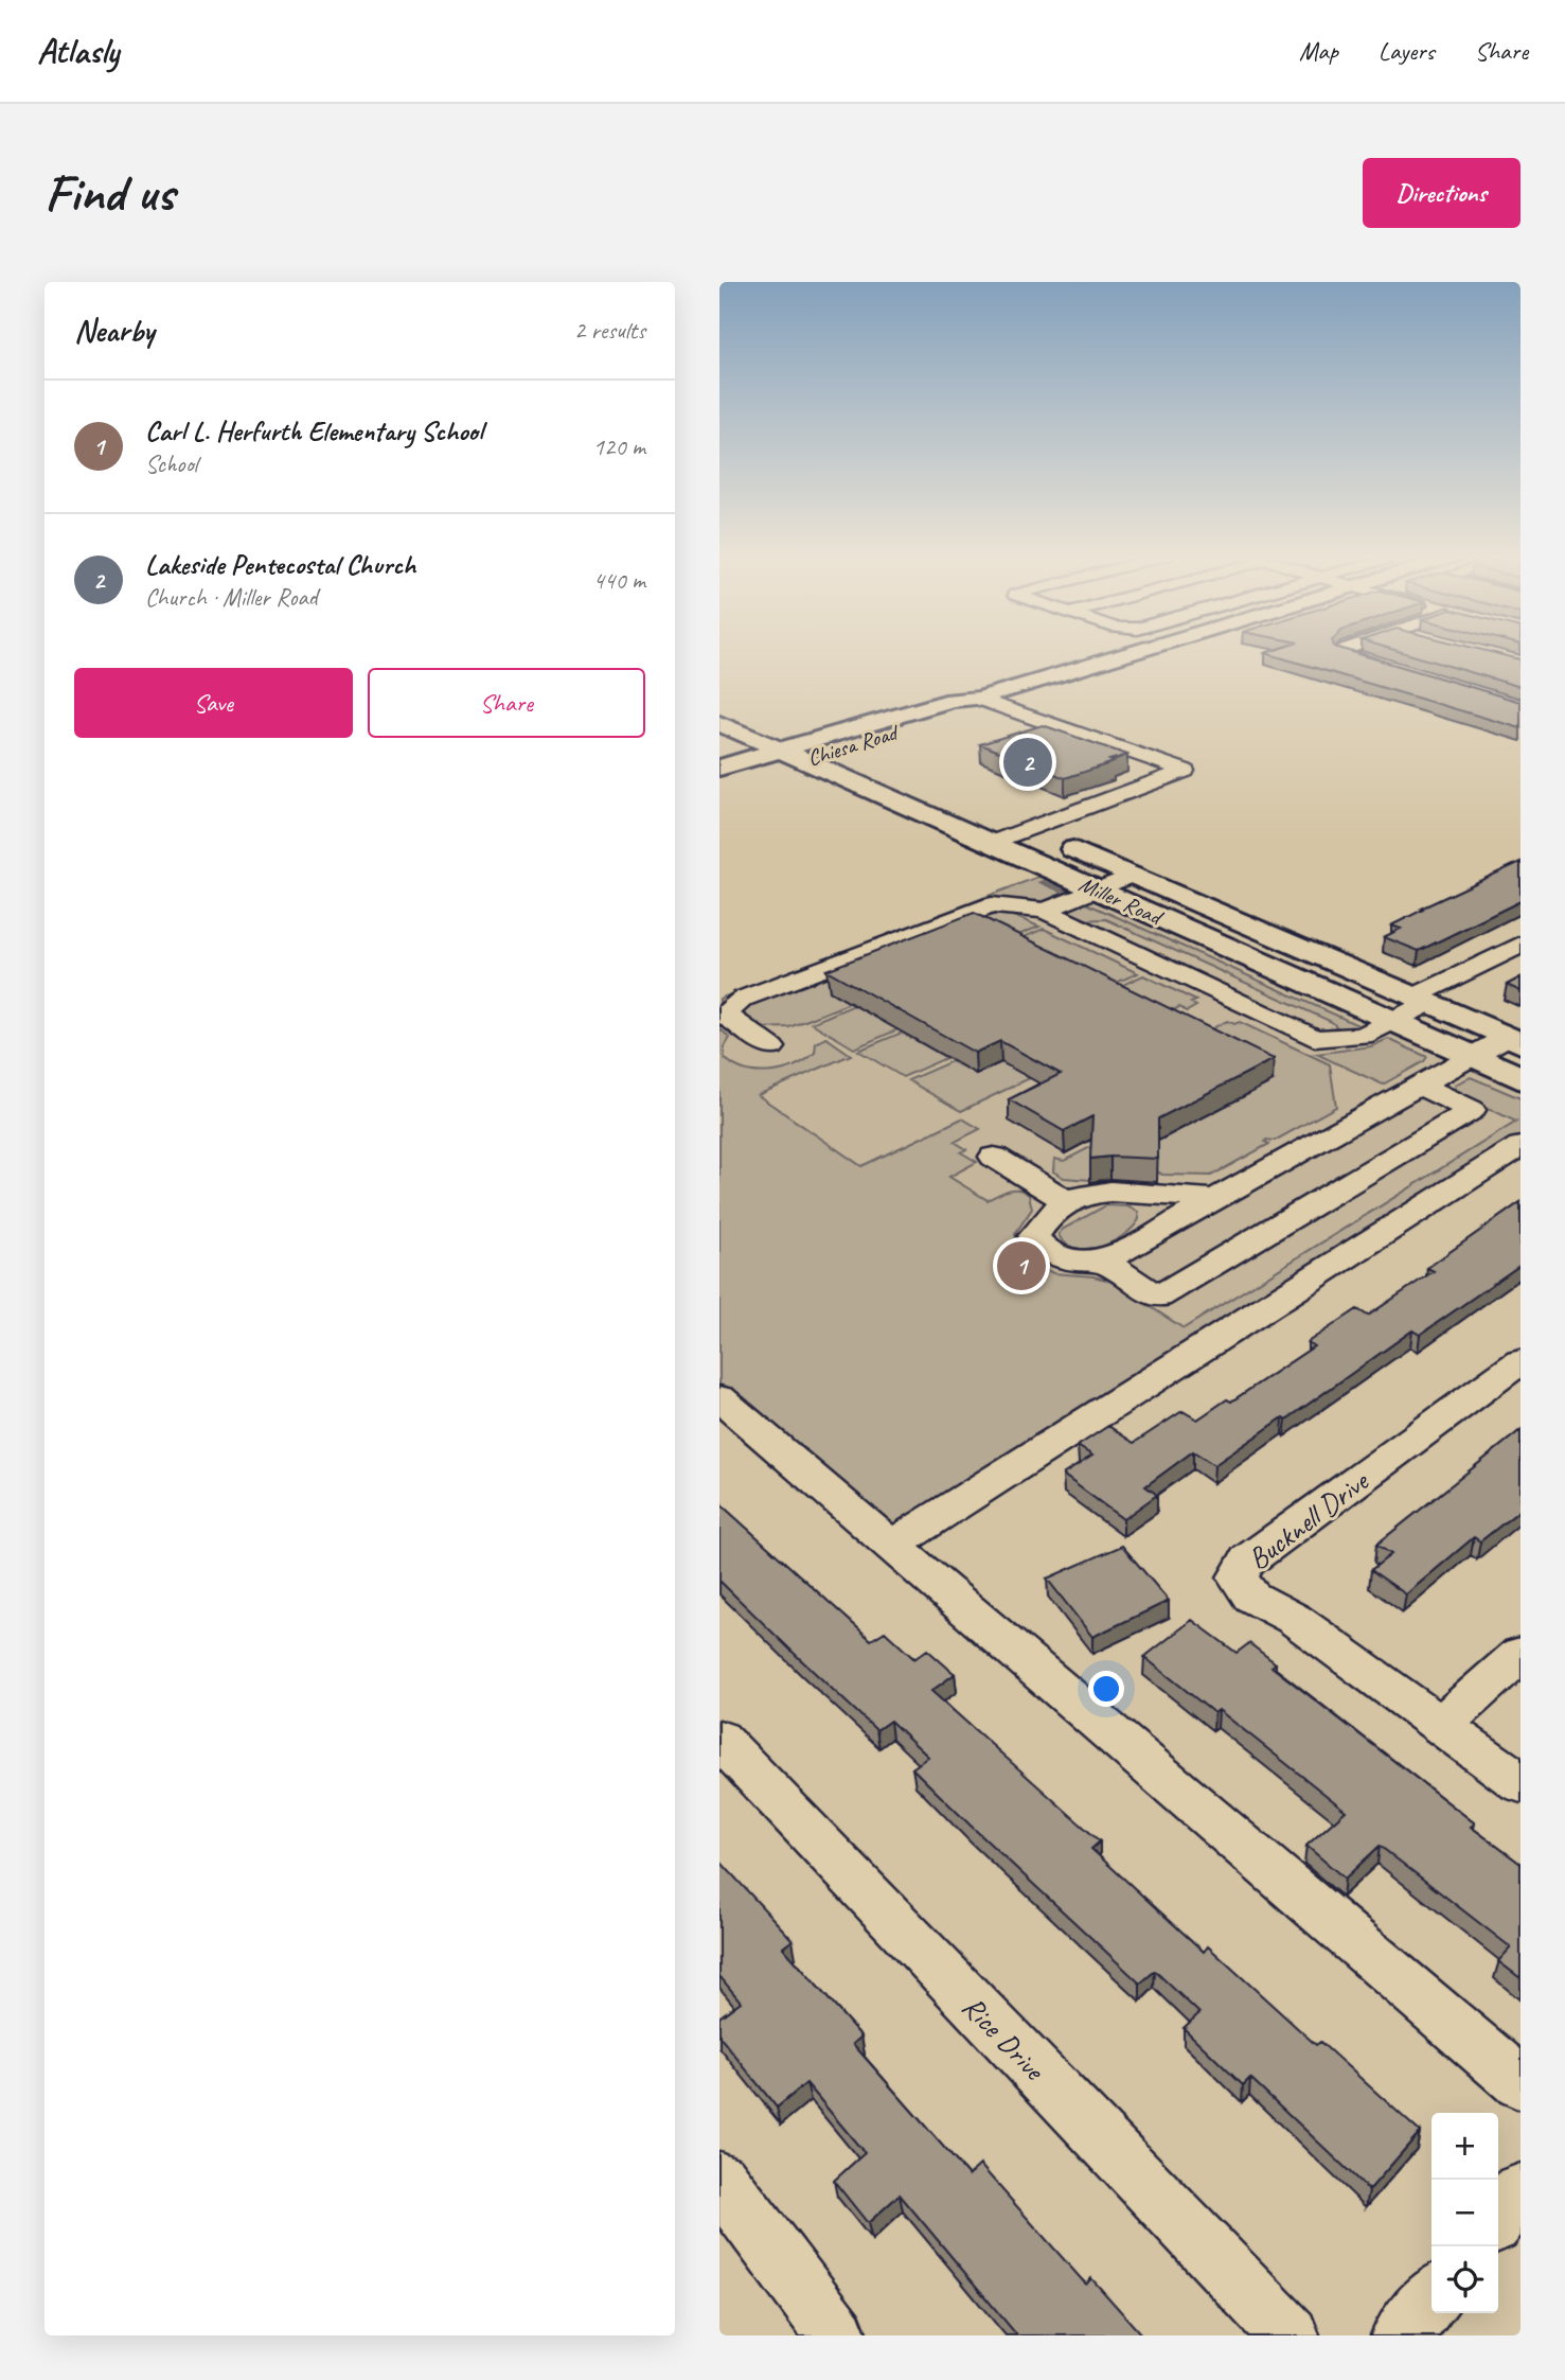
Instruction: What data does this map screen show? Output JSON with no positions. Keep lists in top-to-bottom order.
{
  "streets": {
    "main road": ["Chiesa Road", "Miller Road"],
    "street": ["Bucknell Drive", "Rice Drive"]
  },
  "crossings": [
    ["Chiesa Road", "Miller Road"]
  ],
  "page": {
    "header": "Atlasly",
    "nav": ["Map", "Layers", "Share"],
    "buttons": [
      "Directions",
      ["Save", "Share"]
    ],
    "title": "Find us",
    "heading": ["Nearby", "2 results"],
    "list": [
      {
        "mark": "1",
        "name": "Carl L. Herfurth Elementary School",
        "note": "School",
        "value": "120 m"
      },
      {
        "mark": "2",
        "name": "Lakeside Pentecostal Church",
        "note": "Church · Miller Road",
        "value": "440 m"
      }
    ],
    "pins": ["2", "1"],
    "map_buttons": ["+", "−"]
  }
}
